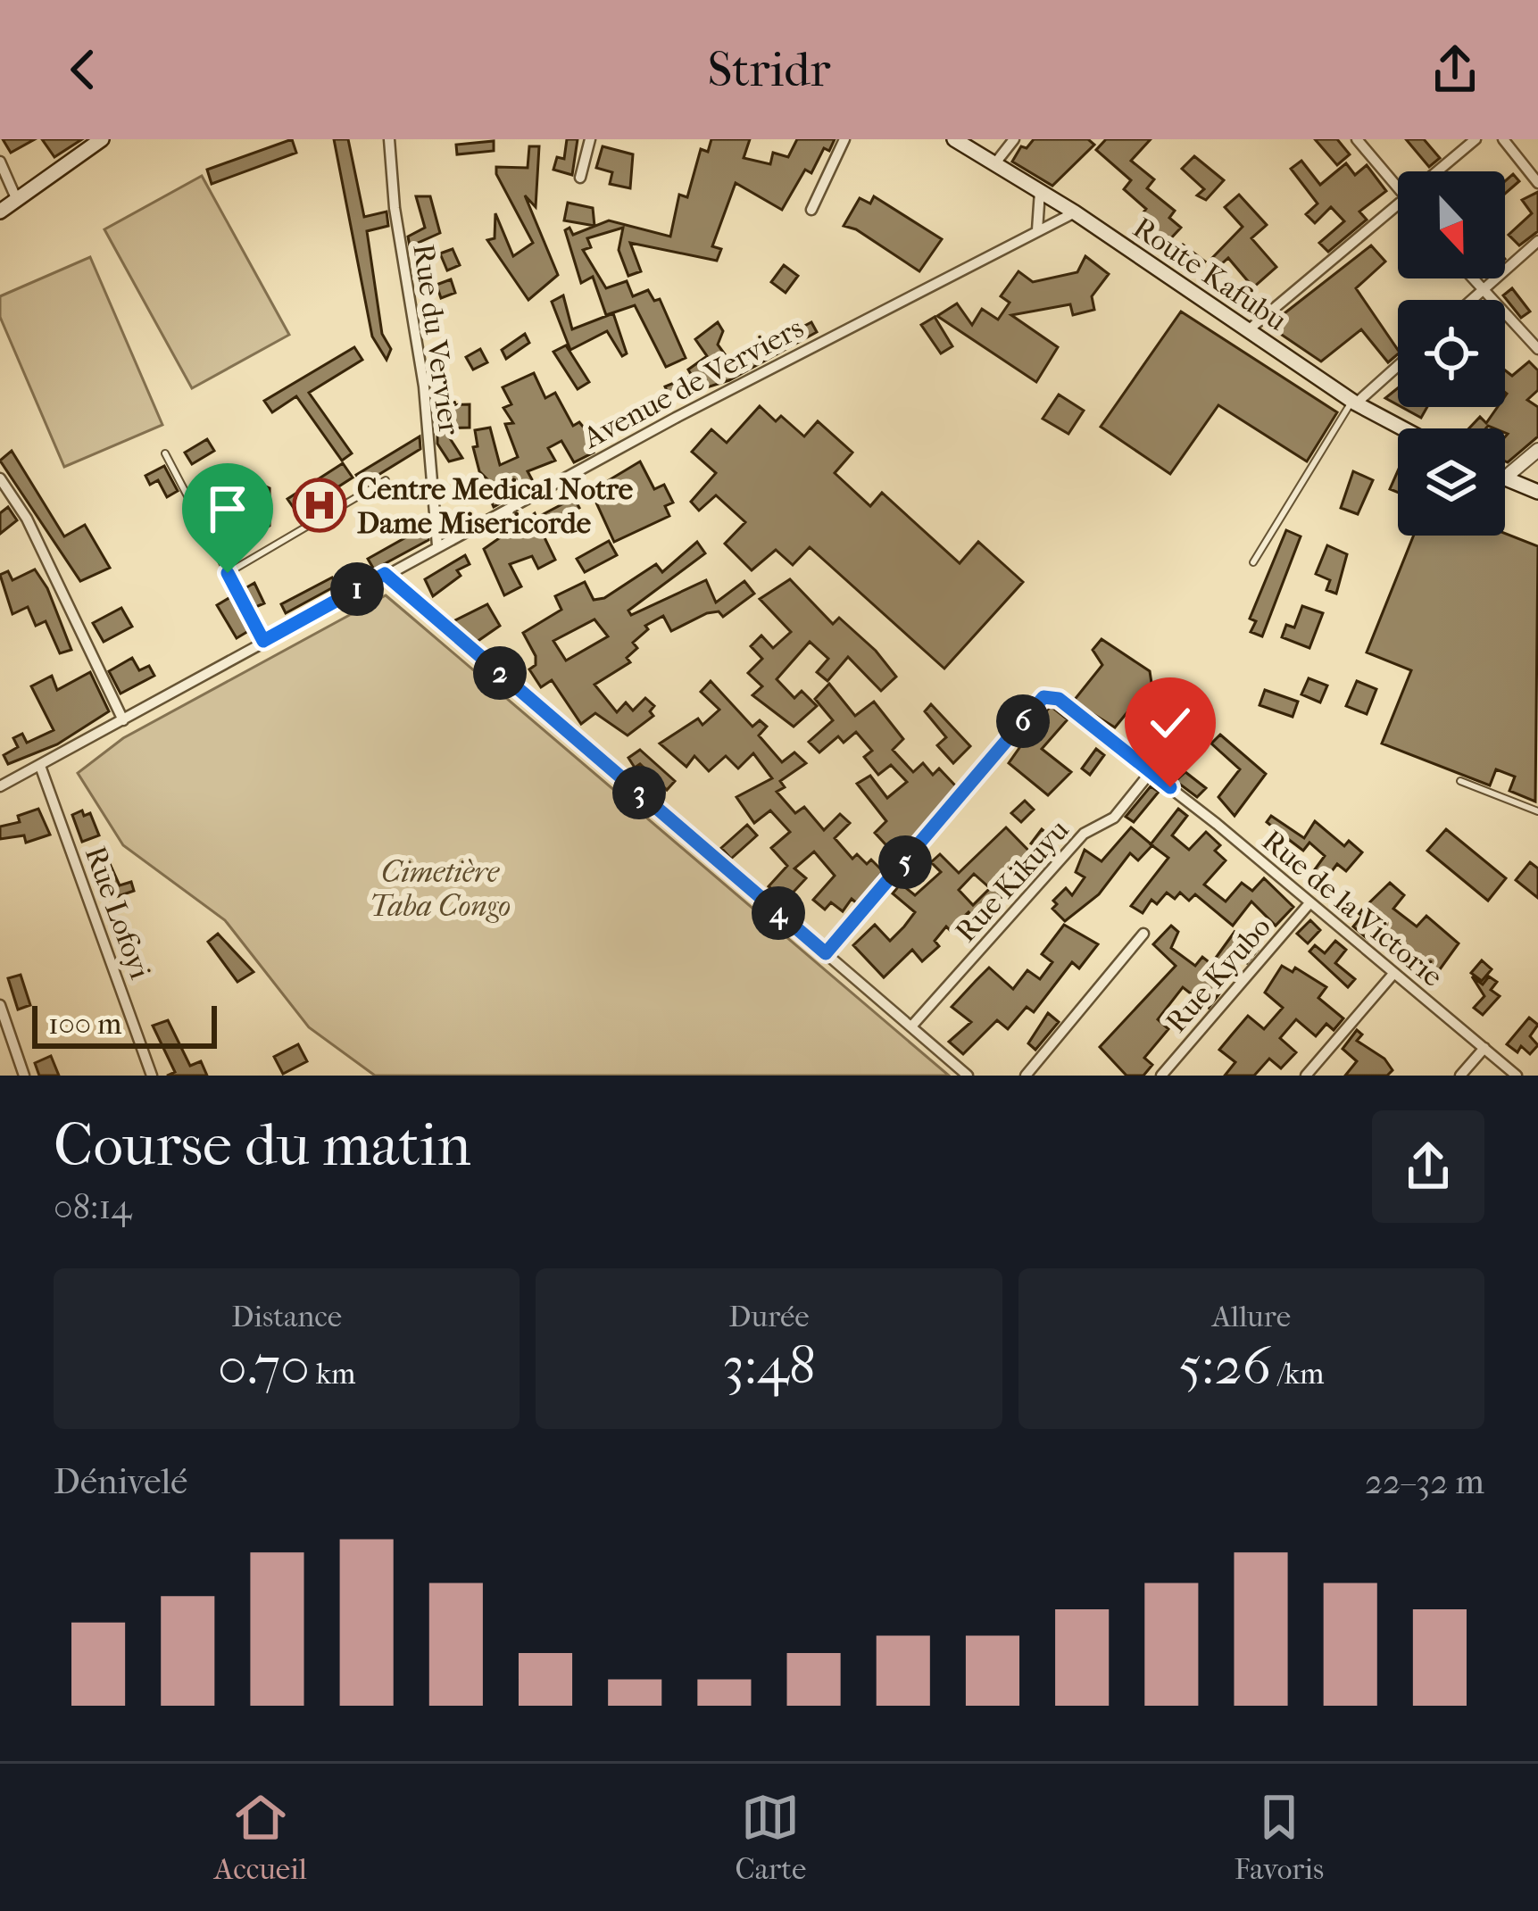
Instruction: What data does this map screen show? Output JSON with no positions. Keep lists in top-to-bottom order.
{
  "streets": {
    "main road": ["Route Kafubu"],
    "street": [
      "Rue du Vervier",
      "Avenue de Verviers",
      "Rue Kikuyu",
      "Rue de la Victorie",
      "Rue Lofoyi",
      "Rue Kyubo"
    ]
  },
  "crossings": [
    ["Route Kafubu", "Avenue de Verviers"],
    ["Rue du Vervier", "Avenue de Verviers"],
    ["Avenue de Verviers", "Rue Lofoyi"],
    ["Rue Kikuyu", "Rue de la Victorie"],
    ["Rue de la Victorie", "Rue Kyubo"]
  ],
  "parks": ["Cimetière Taba Congo"],
  "places": {
    "hospital": ["Centre Medical Notre Dame Misericorde"]
  },
  "scale_bar": "100 m",
  "north": "bottom",
  "page": {
    "header": "Stridr",
    "pins": [
      "1",
      "2",
      "6",
      "3",
      "5",
      "4"
    ],
    "scale": "100 m",
    "heading": ["Course du matin", "08:14"],
    "stats": [
      ["Distance", "0.70 km"],
      ["Durée", "3:48"],
      ["Allure", "5:26 /km"]
    ],
    "chart": ["Dénivelé", "22–32 m"],
    "tabs": ["Accueil", "Carte", "Favoris"]
  }
}
